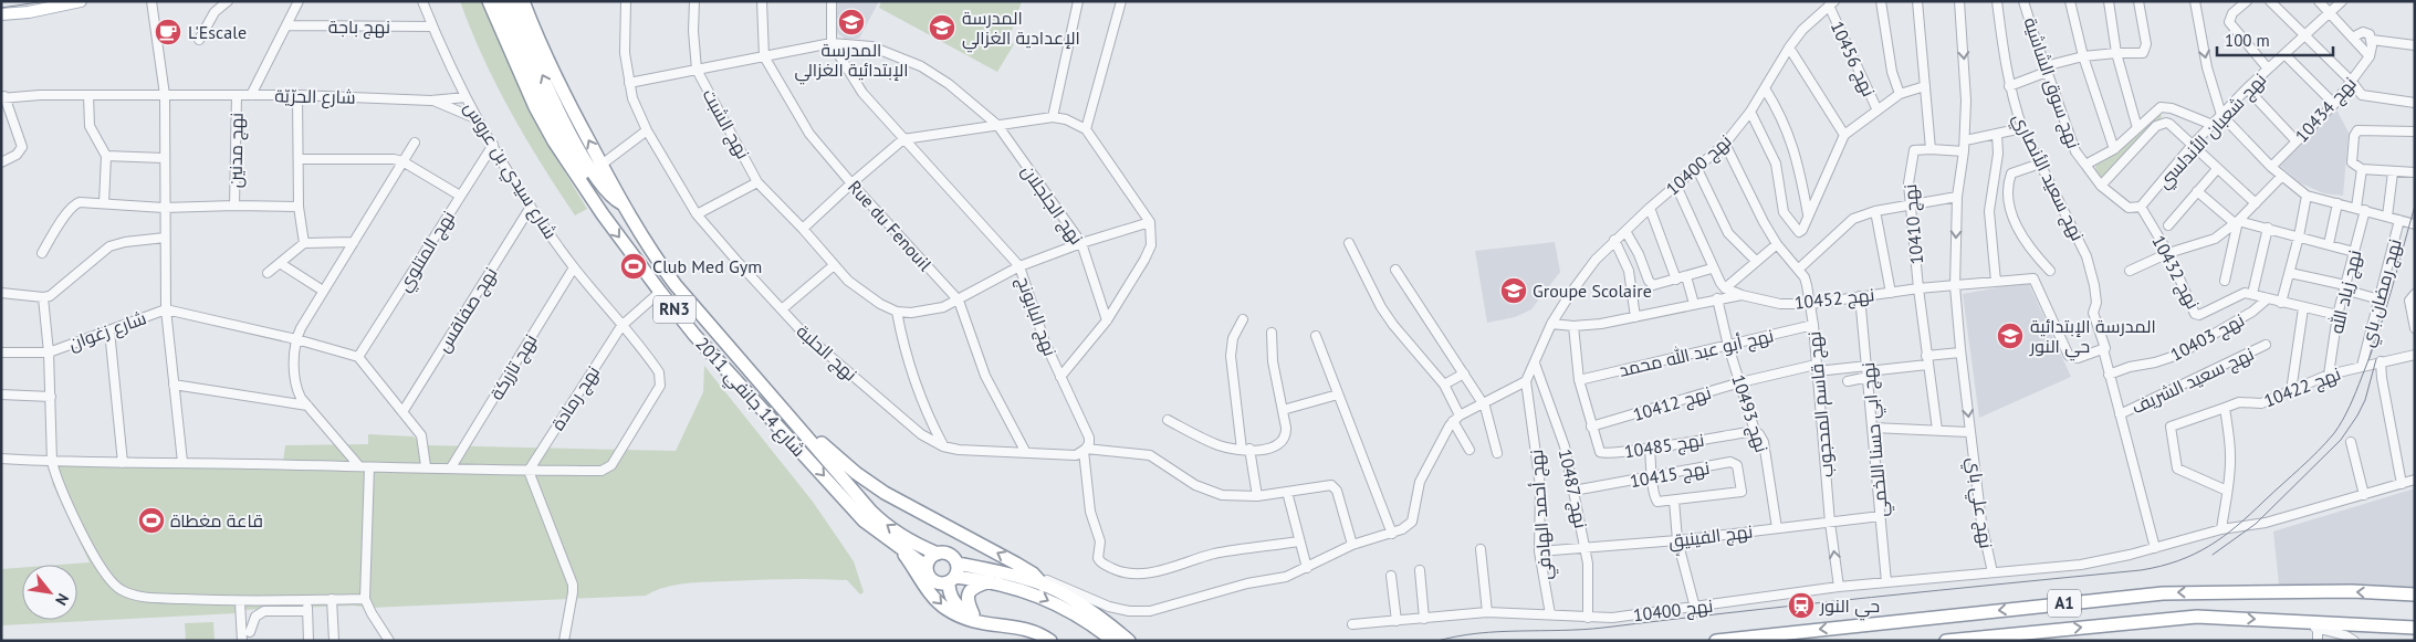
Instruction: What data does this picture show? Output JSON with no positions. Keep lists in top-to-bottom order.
{
  "streets": {
    "highway": ["RN3", "شارع 14 جانفي 2011", "A1"],
    "street": [
      "نهج باجة",
      "نهج 10456",
      "نهج سوق الشاشية",
      "شارع الحرّيّة",
      "نهج 10434",
      "نهج الشبت",
      "نهج شعبان الأندلسي",
      "نهج مدنين",
      "نهج 10400",
      "شارع سيدي بن عروس",
      "نهج سعيد الأنصاري",
      "نهج الجلجلان",
      "نهج 10410",
      "Rue du Fenouil",
      "نهج المتلوي",
      "نهج 10432",
      "نهج زياد الله",
      "نهج رمضان باي",
      "نهج 10452",
      "نهج صفاقس",
      "نهج البابونج",
      "شارع زغوان",
      "نهج 10403",
      "نهج الحلبة",
      "نهج أبو عبد الله محمد",
      "نهج تازركة",
      "نهج سعيد الشريف",
      "نهج 10422",
      "نهج رمادة",
      "نهج 10412",
      "نهج قاسم المحجوب",
      "نهج 10493",
      "نهج ابي حسنا اللخمي",
      "نهج 10485",
      "نهج 10415",
      "نهج 10487",
      "نهج علي باي",
      "نهج أحمد الهادفي",
      "نهج الفينيقٍ"
    ]
  },
  "crossings": [
    ["نهج باجة", "شارع سيدي بن عروس"],
    ["نهج 10456", "نهج 10400"],
    ["نهج سوق الشاشية", "نهج شعبان الأندلسي"],
    ["شارع الحرّيّة", "نهج مدنين"],
    ["شارع الحرّيّة", "شارع سيدي بن عروس"],
    ["نهج الشبت", "نهج الجلجلان"],
    ["نهج شعبان الأندلسي", "نهج 10432"],
    ["نهج 10400", "نهج 10452"],
    ["نهج 10400", "نهج قاسم المحجوب"],
    ["نهج 10400", "نهج ابي حسنا اللخمي"],
    ["نهج 10400", "نهج 10487"],
    ["نهج 10400", "نهج علي باي"],
    ["نهج 10400", "نهج أحمد الهادفي"],
    ["شارع سيدي بن عروس", "نهج المتلوي"],
    ["شارع سيدي بن عروس", "نهج صفاقس"],
    ["شارع سيدي بن عروس", "نهج تازركة"],
    ["شارع سيدي بن عروس", "نهج رمادة"],
    ["نهج سعيد الأنصاري", "نهج 10452"],
    ["نهج سعيد الأنصاري", "نهج 10403"],
    ["نهج سعيد الأنصاري", "نهج سعيد الشريف"],
    ["نهج سعيد الأنصاري", "نهج علي باي"],
    ["نهج الجلجلان", "Rue du Fenouil"],
    ["نهج الجلجلان", "نهج البابونج"],
    ["نهج الجلجلان", "نهج الحلبة"],
    ["نهج 10410", "نهج 10452"],
    ["نهج زياد الله", "نهج 10422"],
    ["نهج رمضان باي", "نهج 10422"],
    ["نهج 10452", "نهج قاسم المحجوب"],
    ["نهج 10452", "نهج 10493"],
    ["نهج 10452", "نهج ابي حسنا اللخمي"],
    ["نهج 10452", "نهج علي باي"],
    ["نهج أبو عبد الله محمد", "نهج قاسم المحجوب"],
    ["نهج أبو عبد الله محمد", "نهج 10493"],
    ["شارع 14 جانفي 2011", "نهج رمادة"],
    ["نهج 10412", "نهج قاسم المحجوب"],
    ["نهج 10412", "نهج 10493"],
    ["نهج 10412", "نهج ابي حسنا اللخمي"],
    ["نهج 10412", "نهج 10485"],
    ["نهج قاسم المحجوب", "نهج الفينيقٍ"],
    ["نهج 10493", "نهج 10485"],
    ["نهج 10493", "نهج الفينيقٍ"],
    ["نهج ابي حسنا اللخمي", "نهج الفينيقٍ"],
    ["نهج 10415", "نهج 10487"],
    ["نهج 10487", "نهج الفينيقٍ"],
    ["نهج أحمد الهادفي", "نهج الفينيقٍ"]
  ],
  "places": {
    "school or university": [
      "المدرسة الإبتدائية الغزالي",
      "المدرسة الإعدادية الغزالي",
      "Groupe Scolaire",
      "المدرسة الإبتدائية حي النور"
    ],
    "cafe": ["L'Escale"],
    "sports": ["Club Med Gym", "قاعة مغطاة"],
    "station": ["حي النور"]
  },
  "scale_bar": "100 m",
  "north": "bottom right"
}
